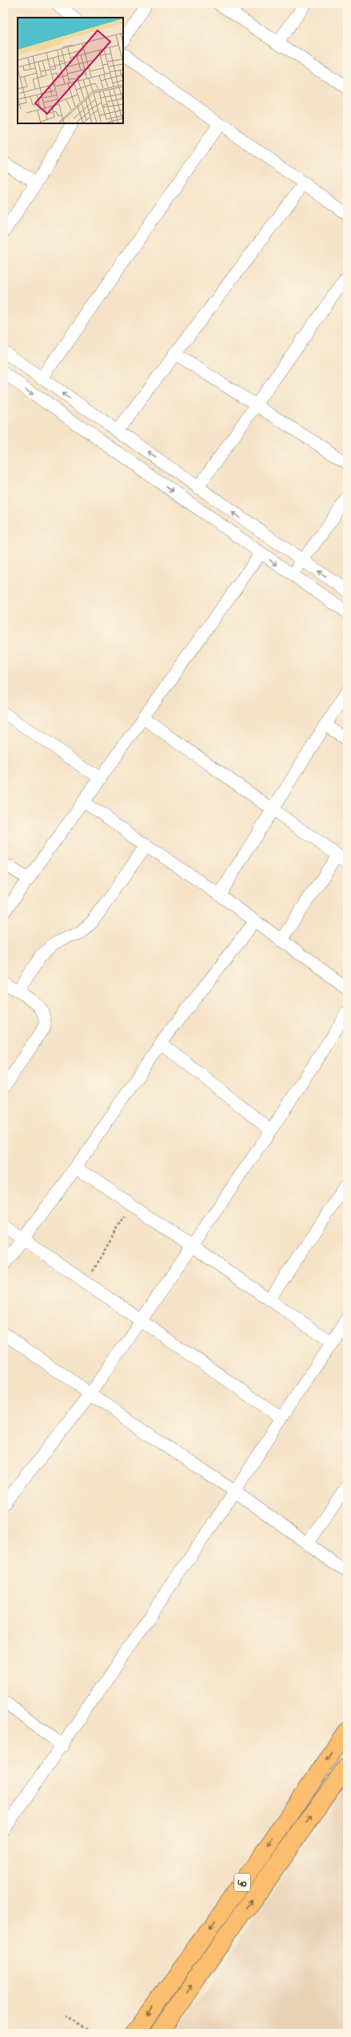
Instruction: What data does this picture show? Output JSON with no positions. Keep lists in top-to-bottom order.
{
  "streets": {
    "highway": ["40"]
  }
}
